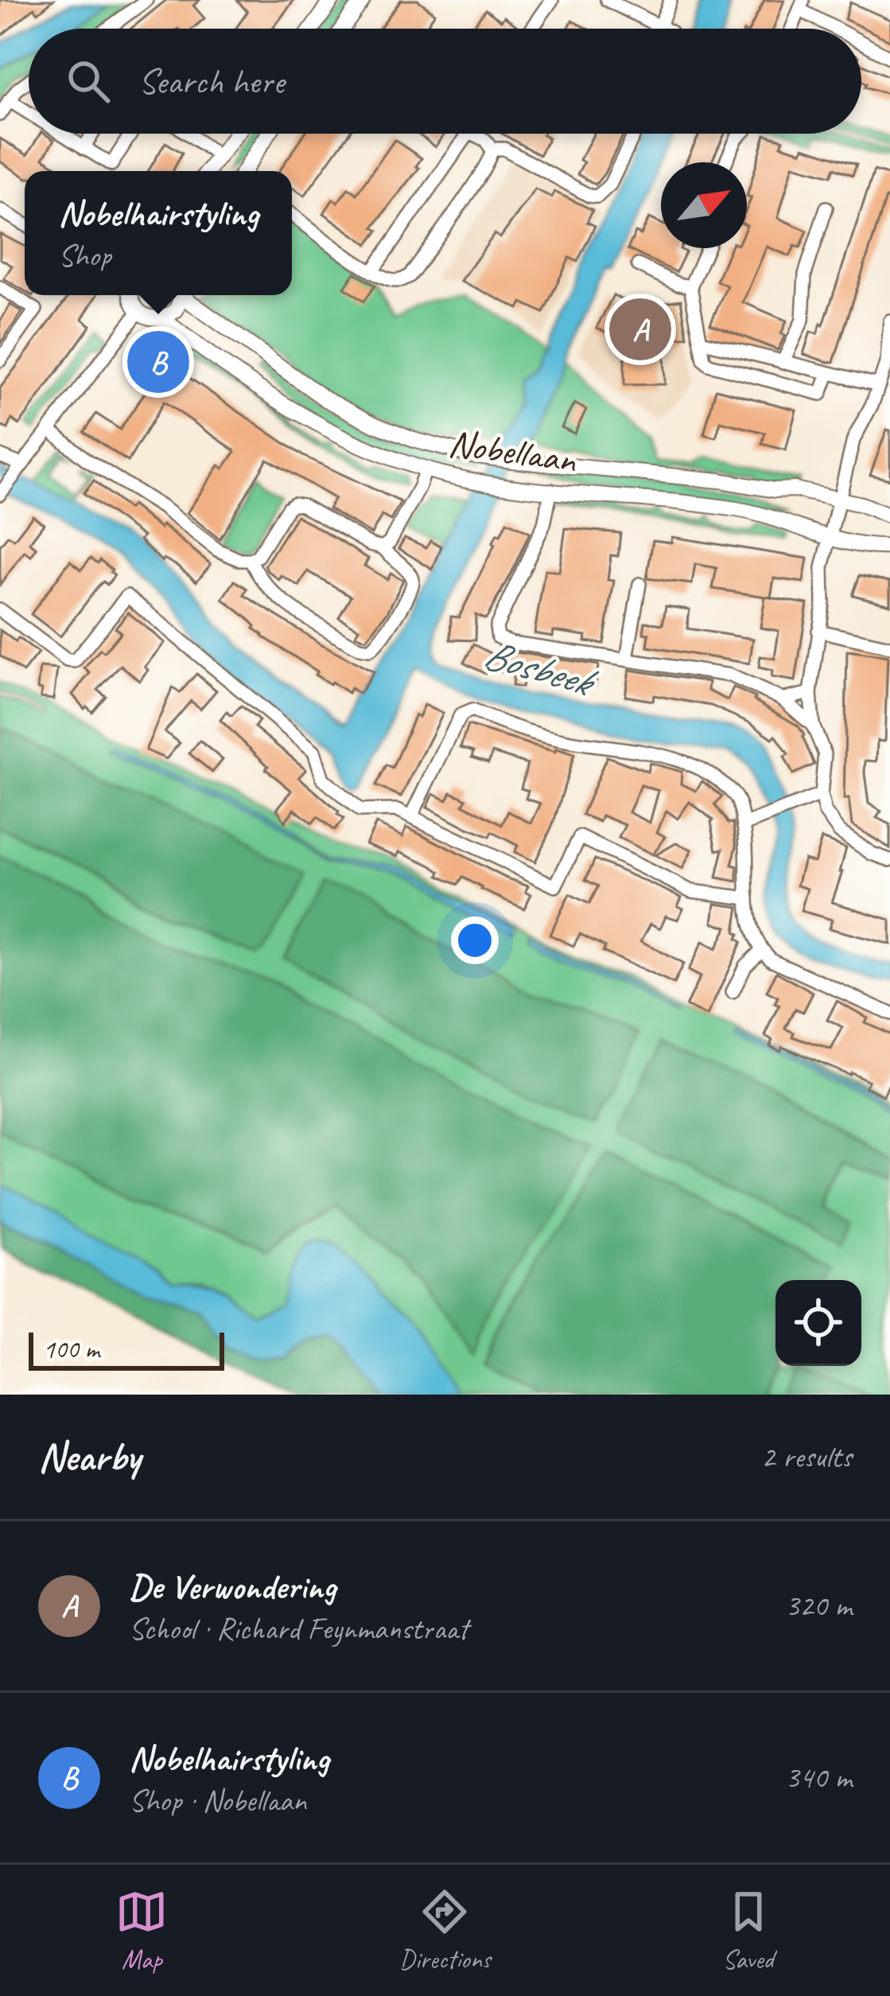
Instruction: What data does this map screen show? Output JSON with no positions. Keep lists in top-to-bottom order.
{
  "streets": {
    "street": ["Nobellaan"]
  },
  "water": ["Bosbeek"],
  "scale_bar": "100 m",
  "north": "top right",
  "page": {
    "search": "Search here",
    "popup": ["Nobelhairstyling", "Shop"],
    "pins": ["A", "B"],
    "scale": "100 m",
    "heading": ["Nearby", "2 results"],
    "list": [
      {
        "mark": "A",
        "name": "De Verwondering",
        "note": "School · Richard Feynmanstraat",
        "value": "320 m"
      },
      {
        "mark": "B",
        "name": "Nobelhairstyling",
        "note": "Shop · Nobellaan",
        "value": "340 m"
      }
    ],
    "nav": ["Map", "Directions", "Saved"]
  }
}
